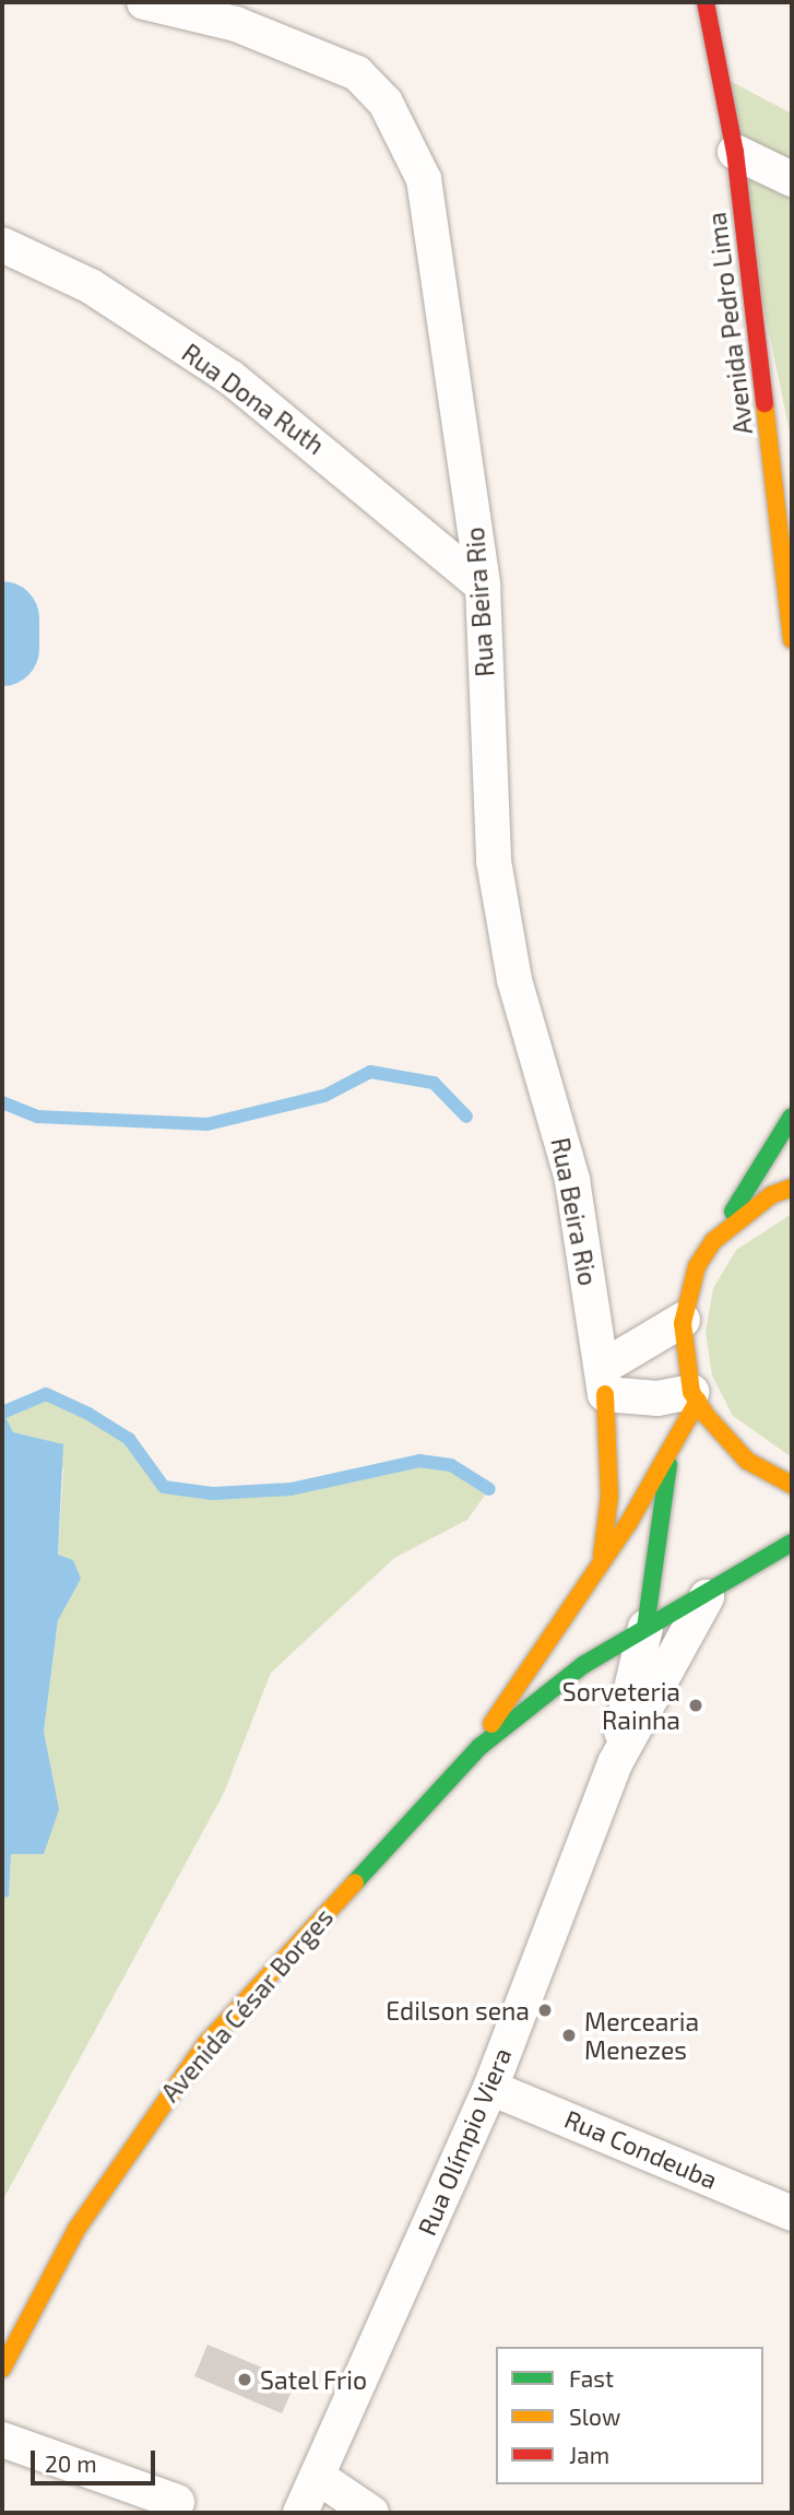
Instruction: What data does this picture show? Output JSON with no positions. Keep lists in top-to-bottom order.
{
  "streets": {
    "street": [
      "Avenida Pedro Lima",
      "Rua Dona Ruth",
      "Rua Beira Rio",
      "Avenida César Borges",
      "Rua Olímpio Viera",
      "Rua Condeuba"
    ]
  },
  "crossings": [
    ["Rua Dona Ruth", "Rua Beira Rio"],
    ["Avenida César Borges", "Rua Olímpio Viera"],
    ["Rua Olímpio Viera", "Rua Condeuba"]
  ],
  "places": [
    "Sorveteria Rainha",
    "Edilson sena",
    "Mercearia Menezes",
    "Satel Frio"
  ],
  "legend": ["Fast", "Slow", "Jam"],
  "scale_bar": "20 m"
}
